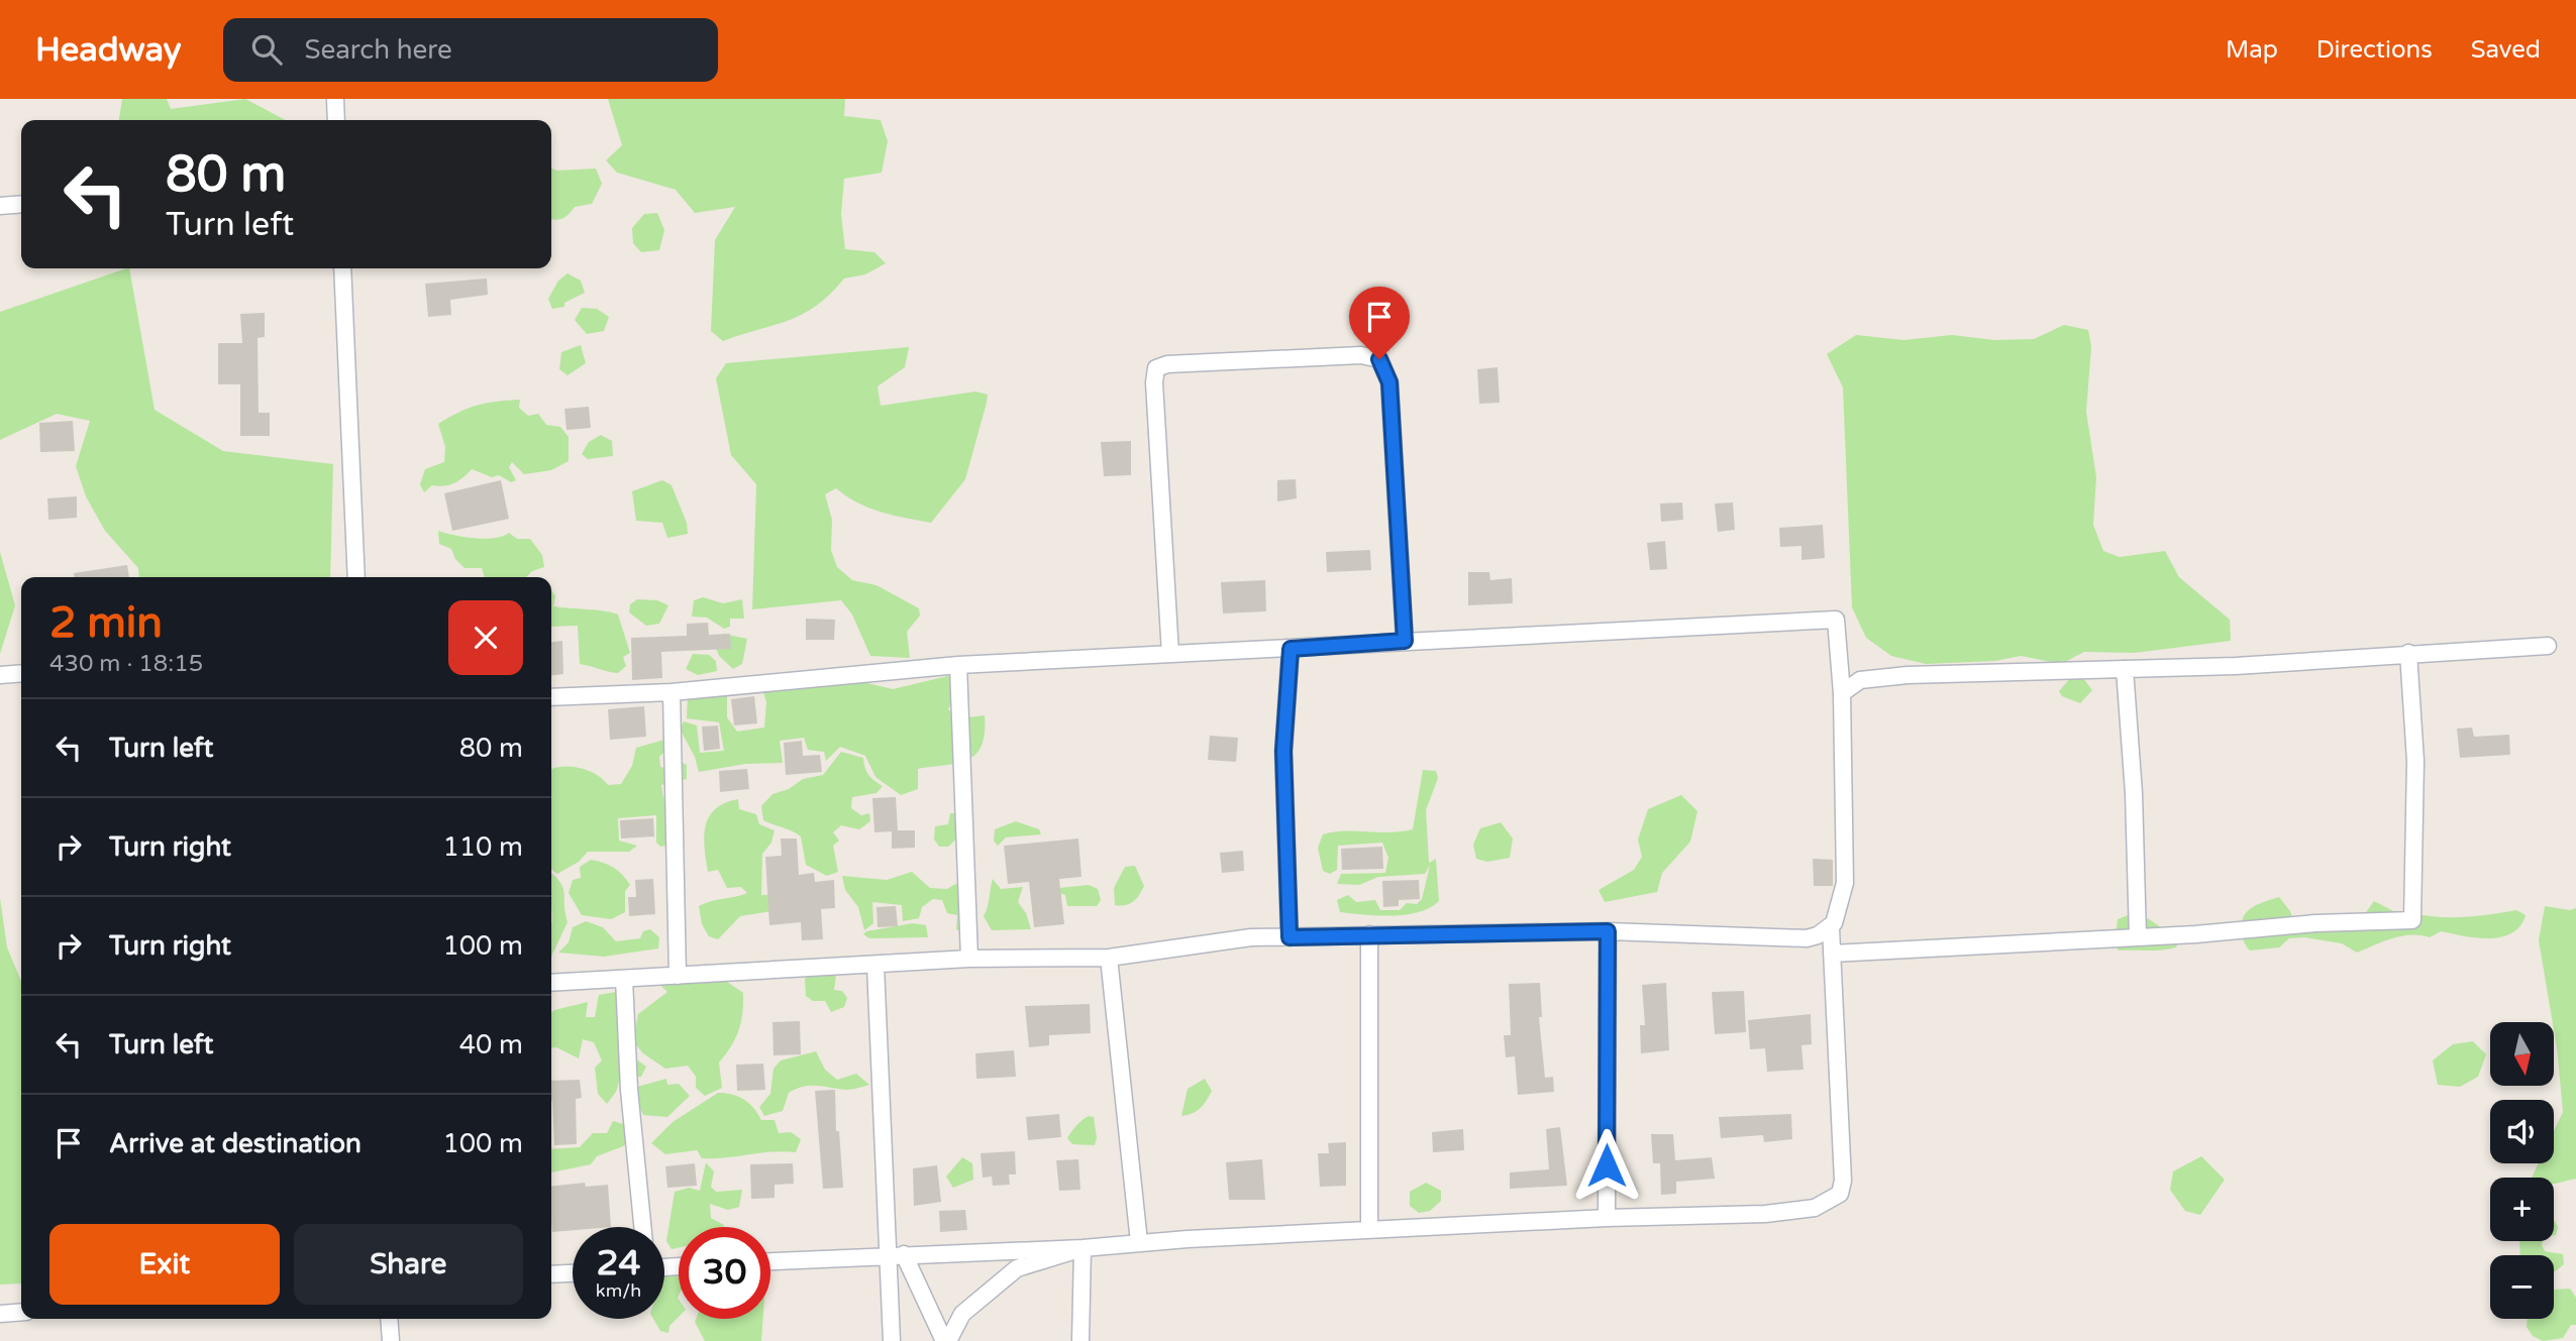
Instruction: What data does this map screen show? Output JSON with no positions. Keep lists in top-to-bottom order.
{
  "north": "bottom",
  "page": {
    "header": "Headway",
    "search": "Search here",
    "nav": ["Map", "Directions", "Saved"],
    "turn": ["80 m", "Turn left"],
    "heading": ["2 min", "430 m · 18:15"],
    "list": [
      {
        "name": "Turn left",
        "value": "80 m"
      },
      {
        "name": "Turn right",
        "value": "110 m"
      },
      {
        "name": "Turn right",
        "value": "100 m"
      },
      {
        "name": "Turn left",
        "value": "40 m"
      },
      {
        "name": "Arrive at destination",
        "value": "100 m"
      }
    ],
    "map_buttons": ["+", "−"],
    "buttons": ["Exit", "Share"],
    "speed": "24 km/h",
    "limit": "30"
  }
}
